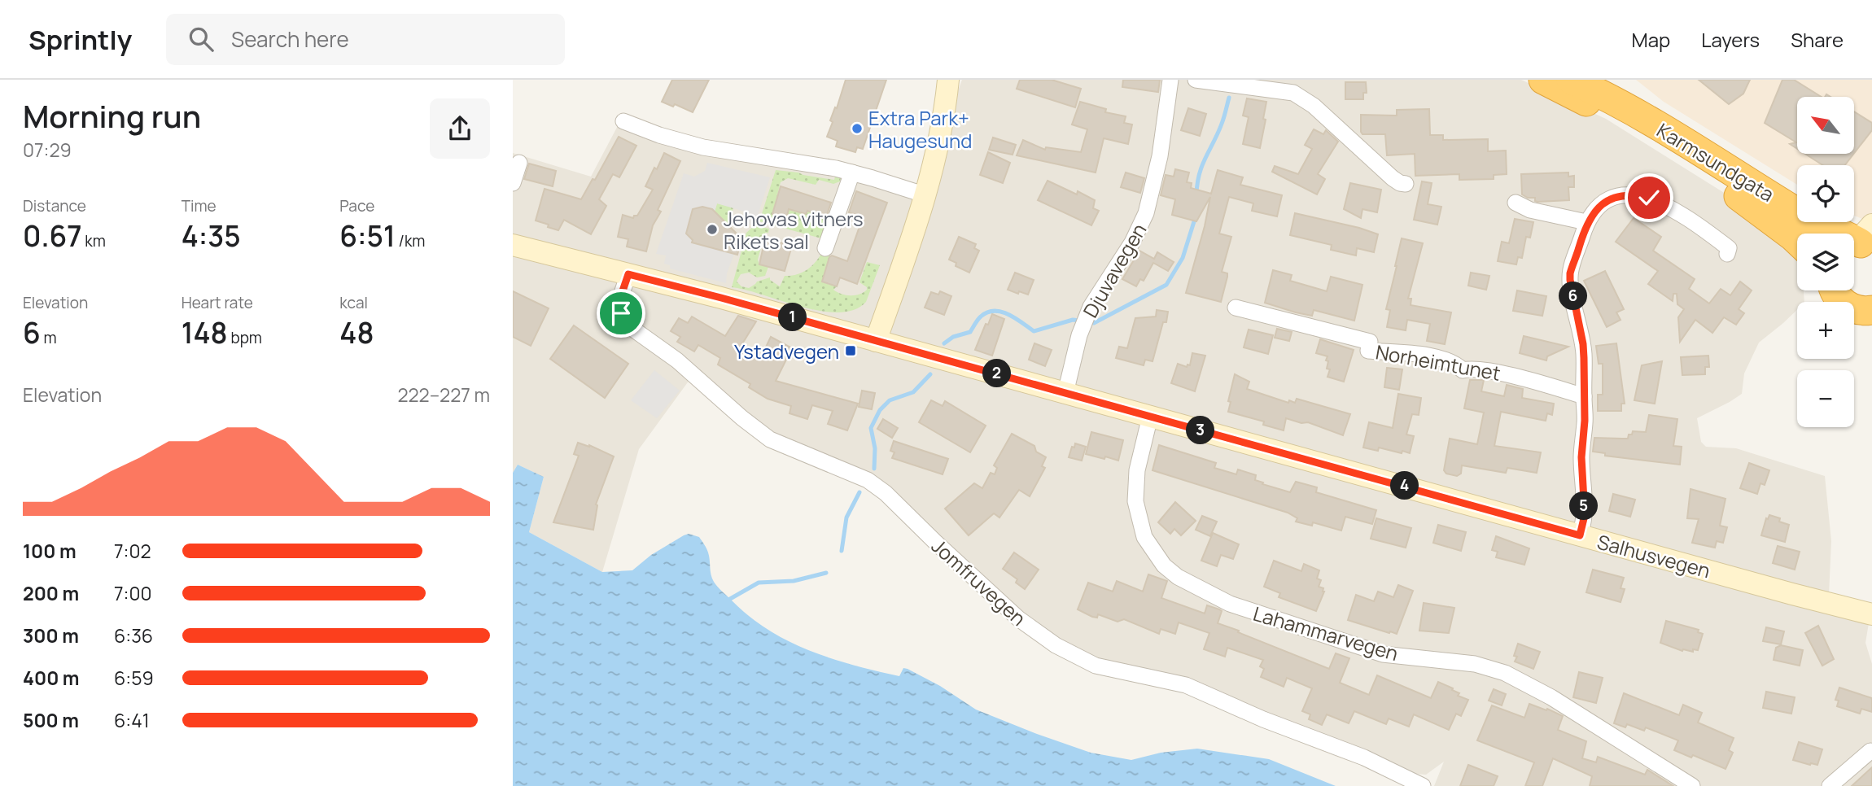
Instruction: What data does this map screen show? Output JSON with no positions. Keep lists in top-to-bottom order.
{
  "streets": {
    "highway": ["Karmsundgata"],
    "main road": ["Salhusvegen"],
    "street": [
      "Djuvavegen",
      "Norheimtunet",
      "Jomfruvegen",
      "Lahammarvegen"
    ]
  },
  "crossings": [
    ["Djuvavegen", "Salhusvegen"],
    ["Salhusvegen", "Jomfruvegen"],
    ["Salhusvegen", "Lahammarvegen"]
  ],
  "places": {
    "other": ["Extra Park+ Haugesund", "Jehovas vitners Rikets sal"],
    "transit": ["Ystadvegen"]
  },
  "north": "top left",
  "page": {
    "header": "Sprintly",
    "search": "Search here",
    "nav": ["Map", "Layers", "Share"],
    "heading": ["Morning run", "07:29"],
    "map_buttons": ["+", "−"],
    "stats": [
      ["Distance", "0.67 km"],
      ["Time", "4:35"],
      ["Pace", "6:51 /km"],
      ["Elevation", "6 m"],
      ["Heart rate", "148 bpm"],
      ["kcal", "48"]
    ],
    "pins": [
      "6",
      "1",
      "2",
      "3",
      "4",
      "5"
    ],
    "chart": ["Elevation", "222–227 m"],
    "list": [
      {
        "name": "100 m",
        "note": "7:02"
      },
      {
        "name": "200 m",
        "note": "7:00"
      },
      {
        "name": "300 m",
        "note": "6:36"
      },
      {
        "name": "400 m",
        "note": "6:59"
      },
      {
        "name": "500 m",
        "note": "6:41"
      }
    ]
  }
}
